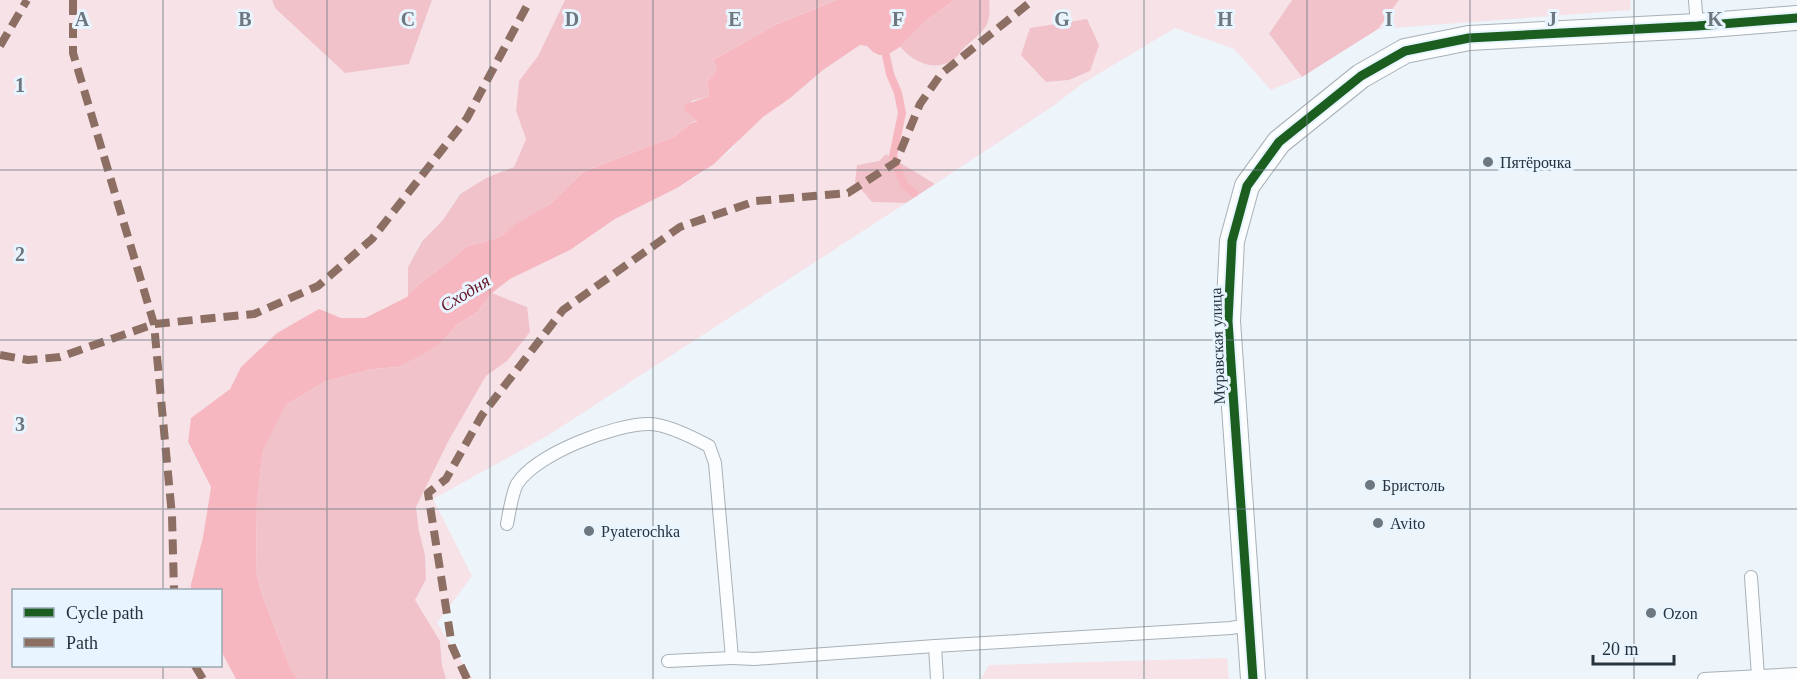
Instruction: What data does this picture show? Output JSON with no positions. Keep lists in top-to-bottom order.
{
  "streets": {
    "street": ["Муравская улица"]
  },
  "water": ["Сходня"],
  "places": [
    "Пятёрочка",
    "Бристоль",
    "Avito",
    "Pyaterochka",
    "Ozon"
  ],
  "legend": ["Cycle path", "Path"],
  "scale_bar": "20 m",
  "grid": {
    "columns": [
      "A",
      "B",
      "C",
      "D",
      "E",
      "F",
      "G",
      "H",
      "I",
      "J",
      "K"
    ],
    "rows": ["1", "2", "3"]
  }
}
